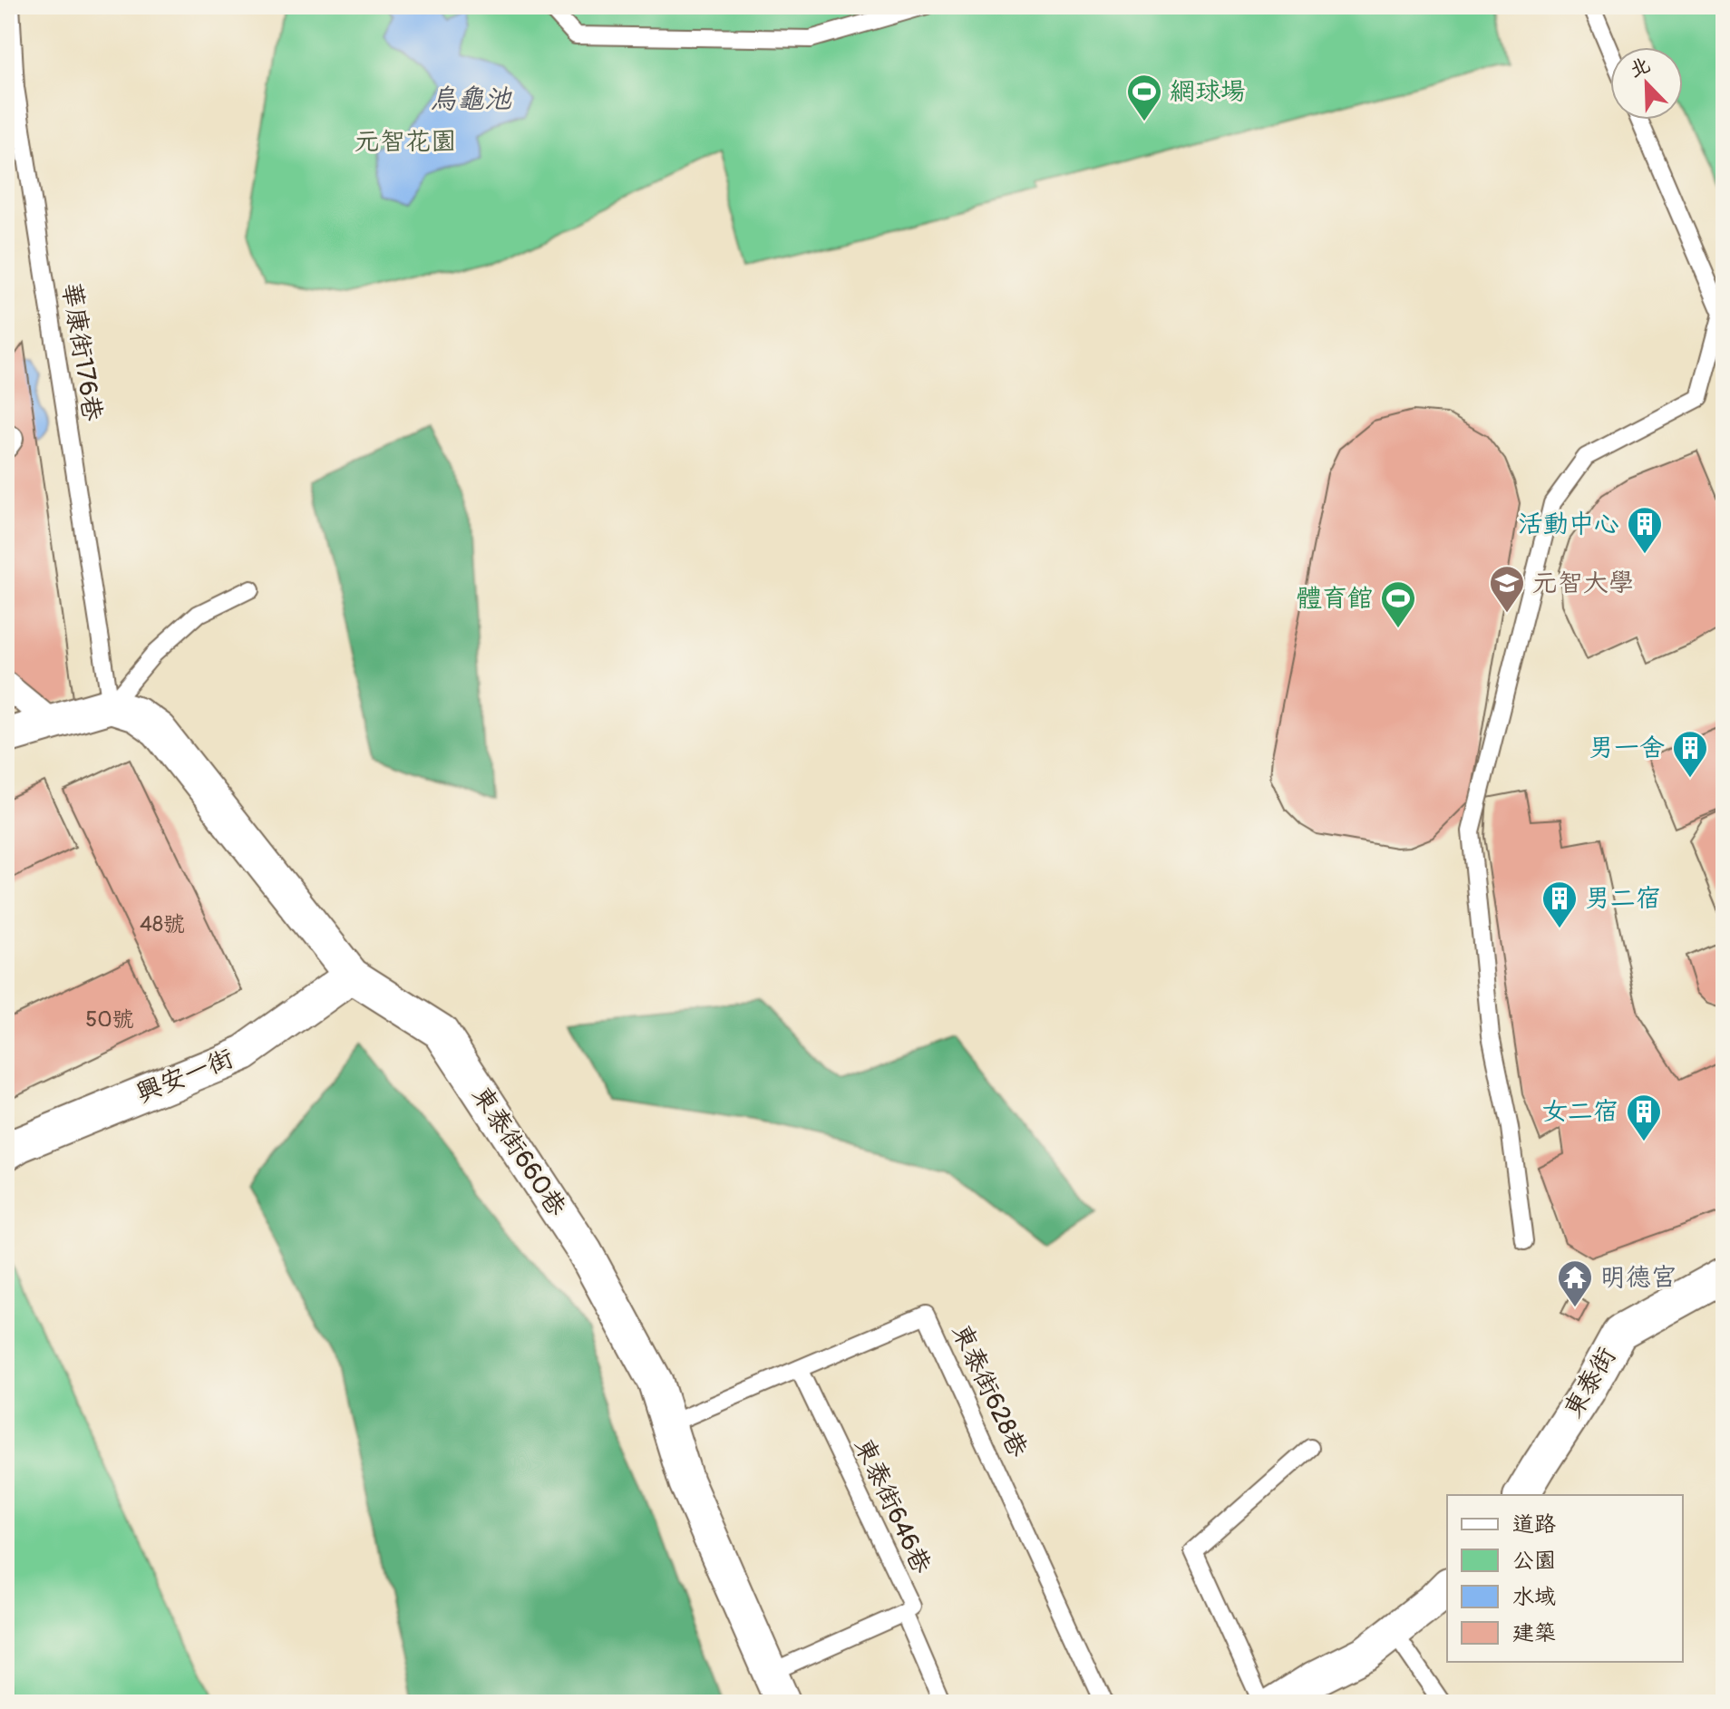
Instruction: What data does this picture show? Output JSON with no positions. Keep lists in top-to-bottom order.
{
  "streets": {
    "street": ["興安一街", "東泰街660巷", "東泰街"],
    "lane": ["華康街176巷", "東泰街628巷", "東泰街646巷"]
  },
  "crossings": [
    ["華康街176巷", "東泰街660巷"],
    ["興安一街", "東泰街660巷"],
    ["東泰街660巷", "東泰街628巷"],
    ["東泰街628巷", "東泰街646巷"]
  ],
  "water": ["烏龜池"],
  "parks": ["元智花園"],
  "places": {
    "sports": ["網球場", "體育館"],
    "building": [
      "活動中心",
      "男一舍",
      "男二宿",
      "女二宿"
    ],
    "school or university": ["元智大學"],
    "temple": ["明德宮"]
  },
  "house_numbers": ["48號", "50號"],
  "legend": [
    "道路",
    "公園",
    "水域",
    "建築"
  ],
  "north": "top left"
}
